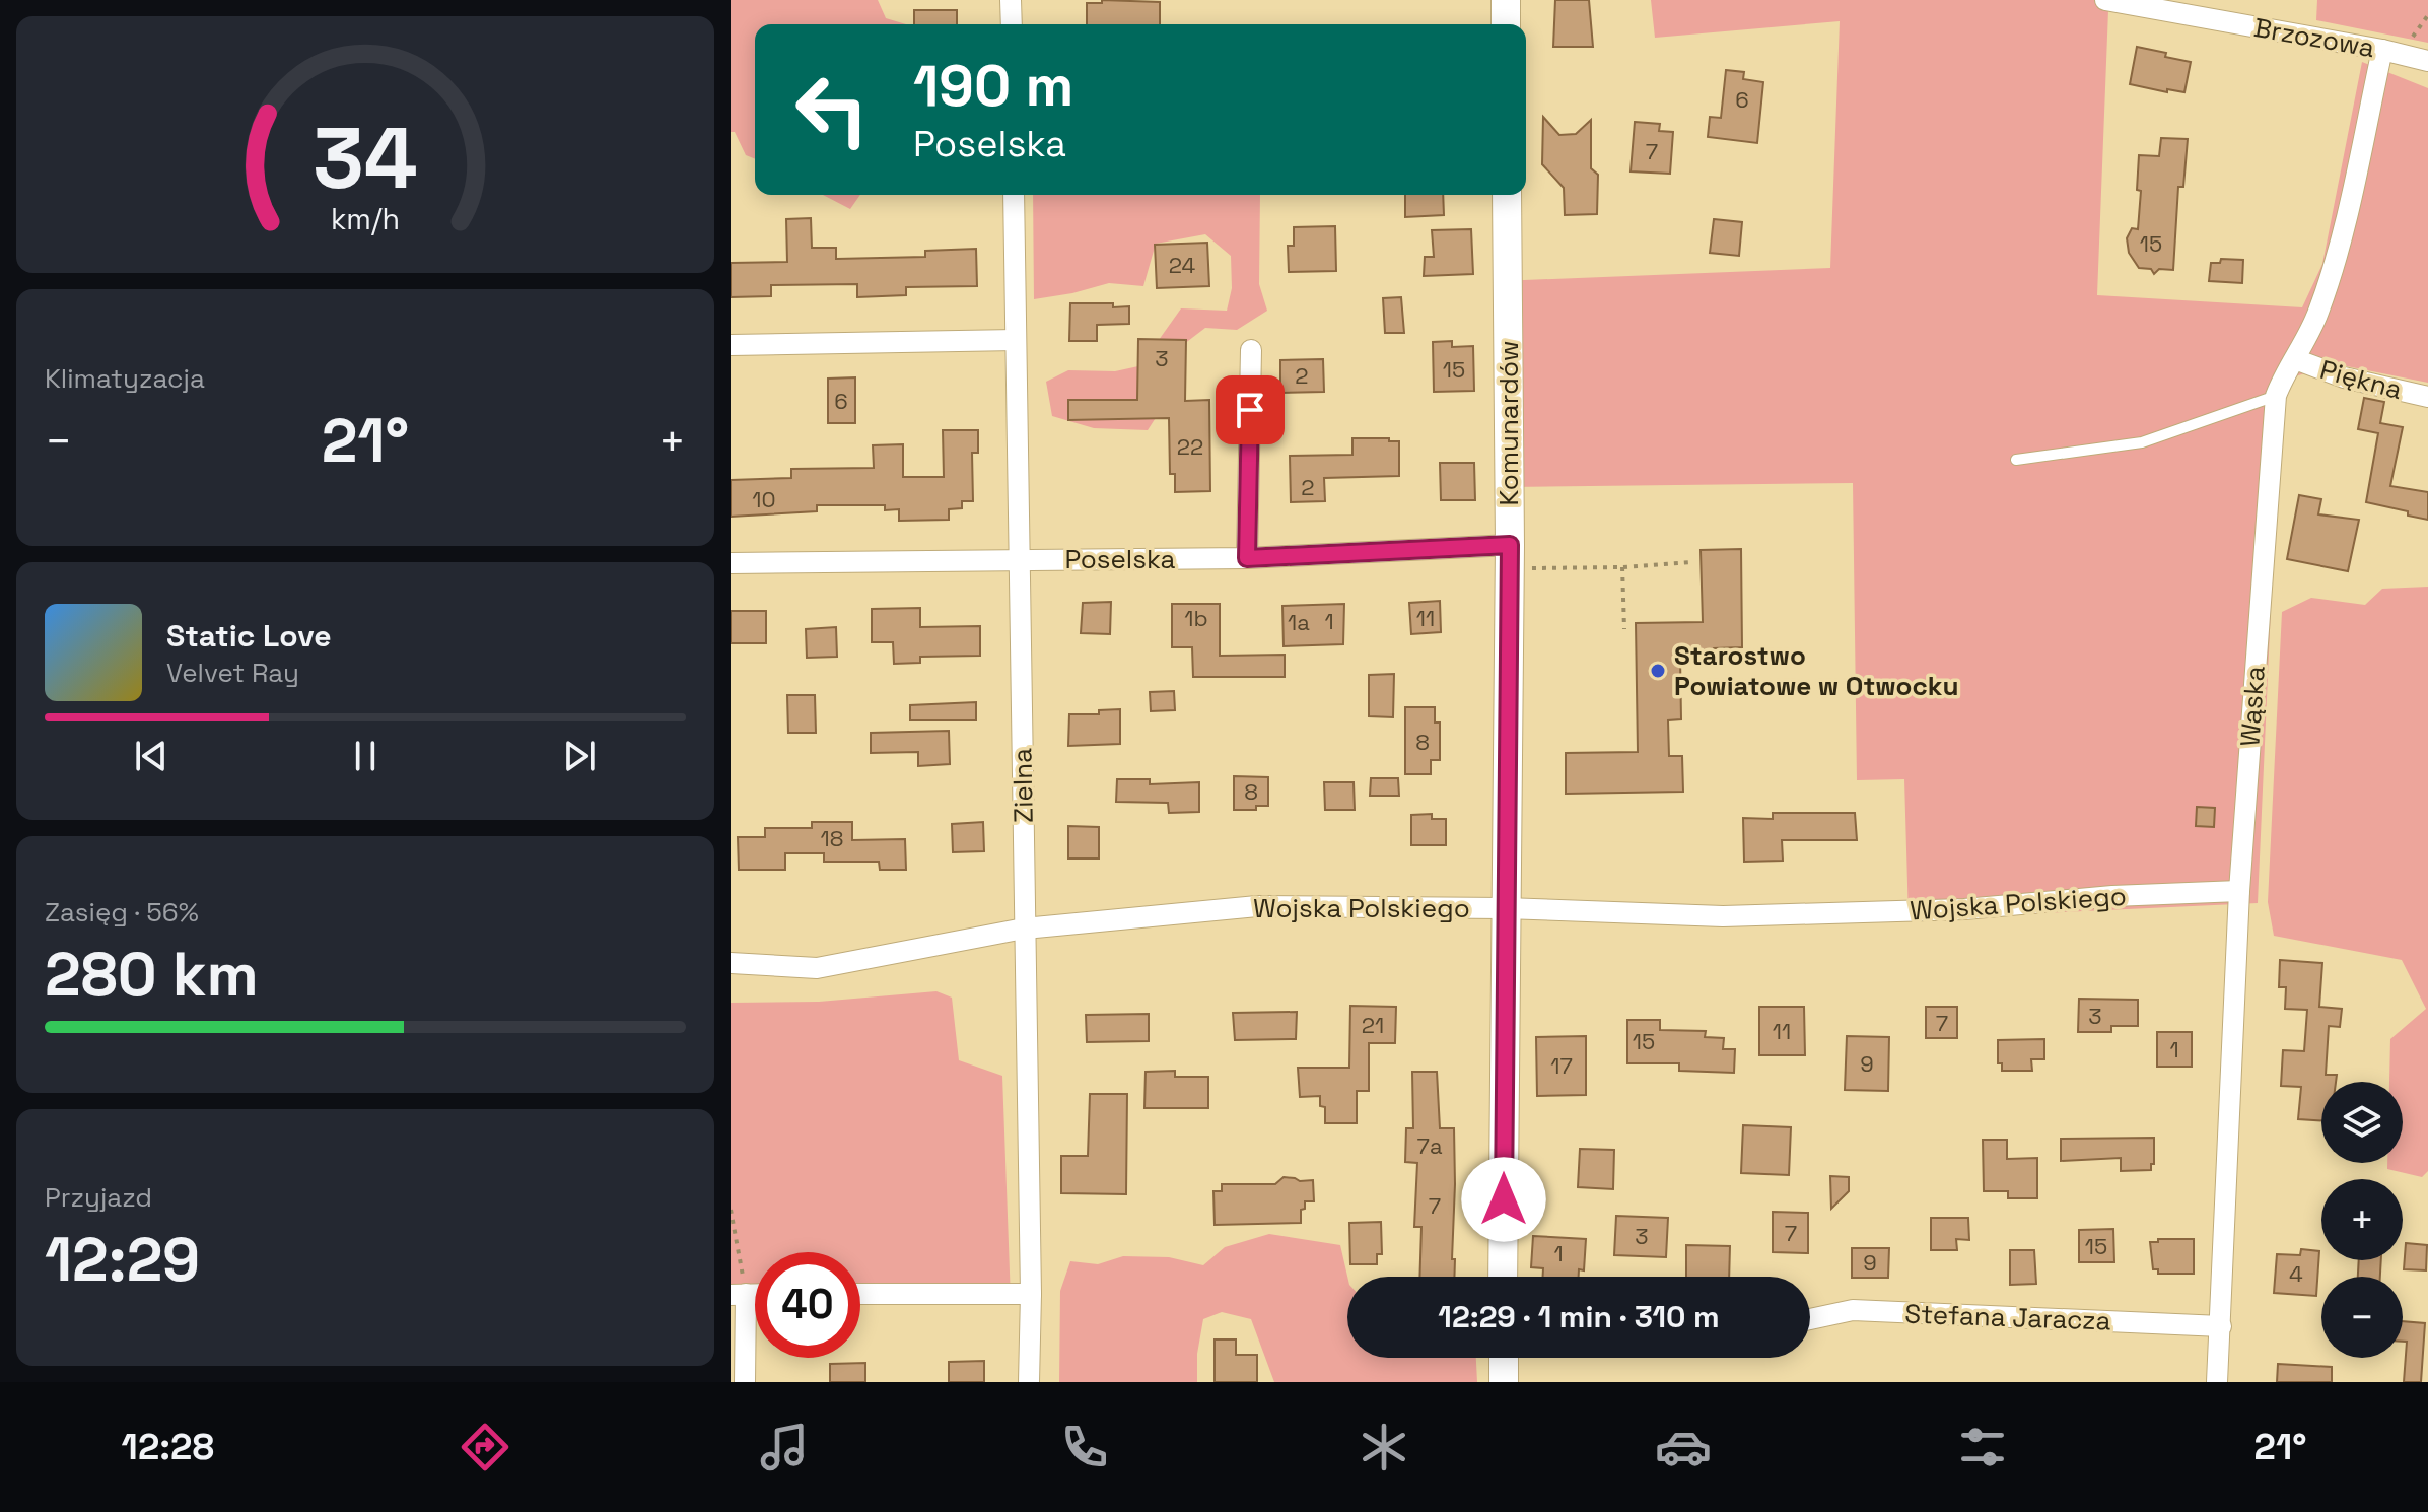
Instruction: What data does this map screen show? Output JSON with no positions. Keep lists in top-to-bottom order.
{
  "streets": {
    "street": [
      "Brzozowa",
      "Piękna",
      "Komunardów",
      "Poselska",
      "Wąska",
      "Zielna",
      "Wojska Polskiego",
      "Stefana Jaracza"
    ]
  },
  "crossings": [
    ["Brzozowa", "Wąska"],
    ["Piękna", "Wąska"],
    ["Komunardów", "Poselska"],
    ["Komunardów", "Wojska Polskiego"],
    ["Poselska", "Zielna"],
    ["Wąska", "Wojska Polskiego"],
    ["Wąska", "Stefana Jaracza"],
    ["Zielna", "Wojska Polskiego"]
  ],
  "places": ["Starostwo Powiatowe w Otwocku"],
  "house_numbers": [
    "6",
    "7",
    "15",
    "24",
    "3",
    "15",
    "2",
    "6",
    "22",
    "2",
    "10",
    "1b",
    "11",
    "1",
    "1a",
    "8",
    "8",
    "18",
    "3",
    "7",
    "21",
    "11",
    "15",
    "1",
    "9",
    "17",
    "7a",
    "7",
    "7",
    "3",
    "15",
    "1",
    "9",
    "4"
  ],
  "page": {
    "turn": ["190 m", "Poselska"],
    "tile": [
      "Klimatyzacja",
      ["Zasięg · 56%", "280 km"],
      ["Przyjazd", "12:29"]
    ],
    "heat": ["−", "21°", "+"],
    "song": ["Static Love", "Velvet Ray"],
    "map_buttons": ["+", "−"],
    "limit": "40",
    "trip": "12:29 · 1 min · 310 m",
    "tabs": ["12:28", "21°"],
    "gauge": ["34", "km/h"]
  }
}
